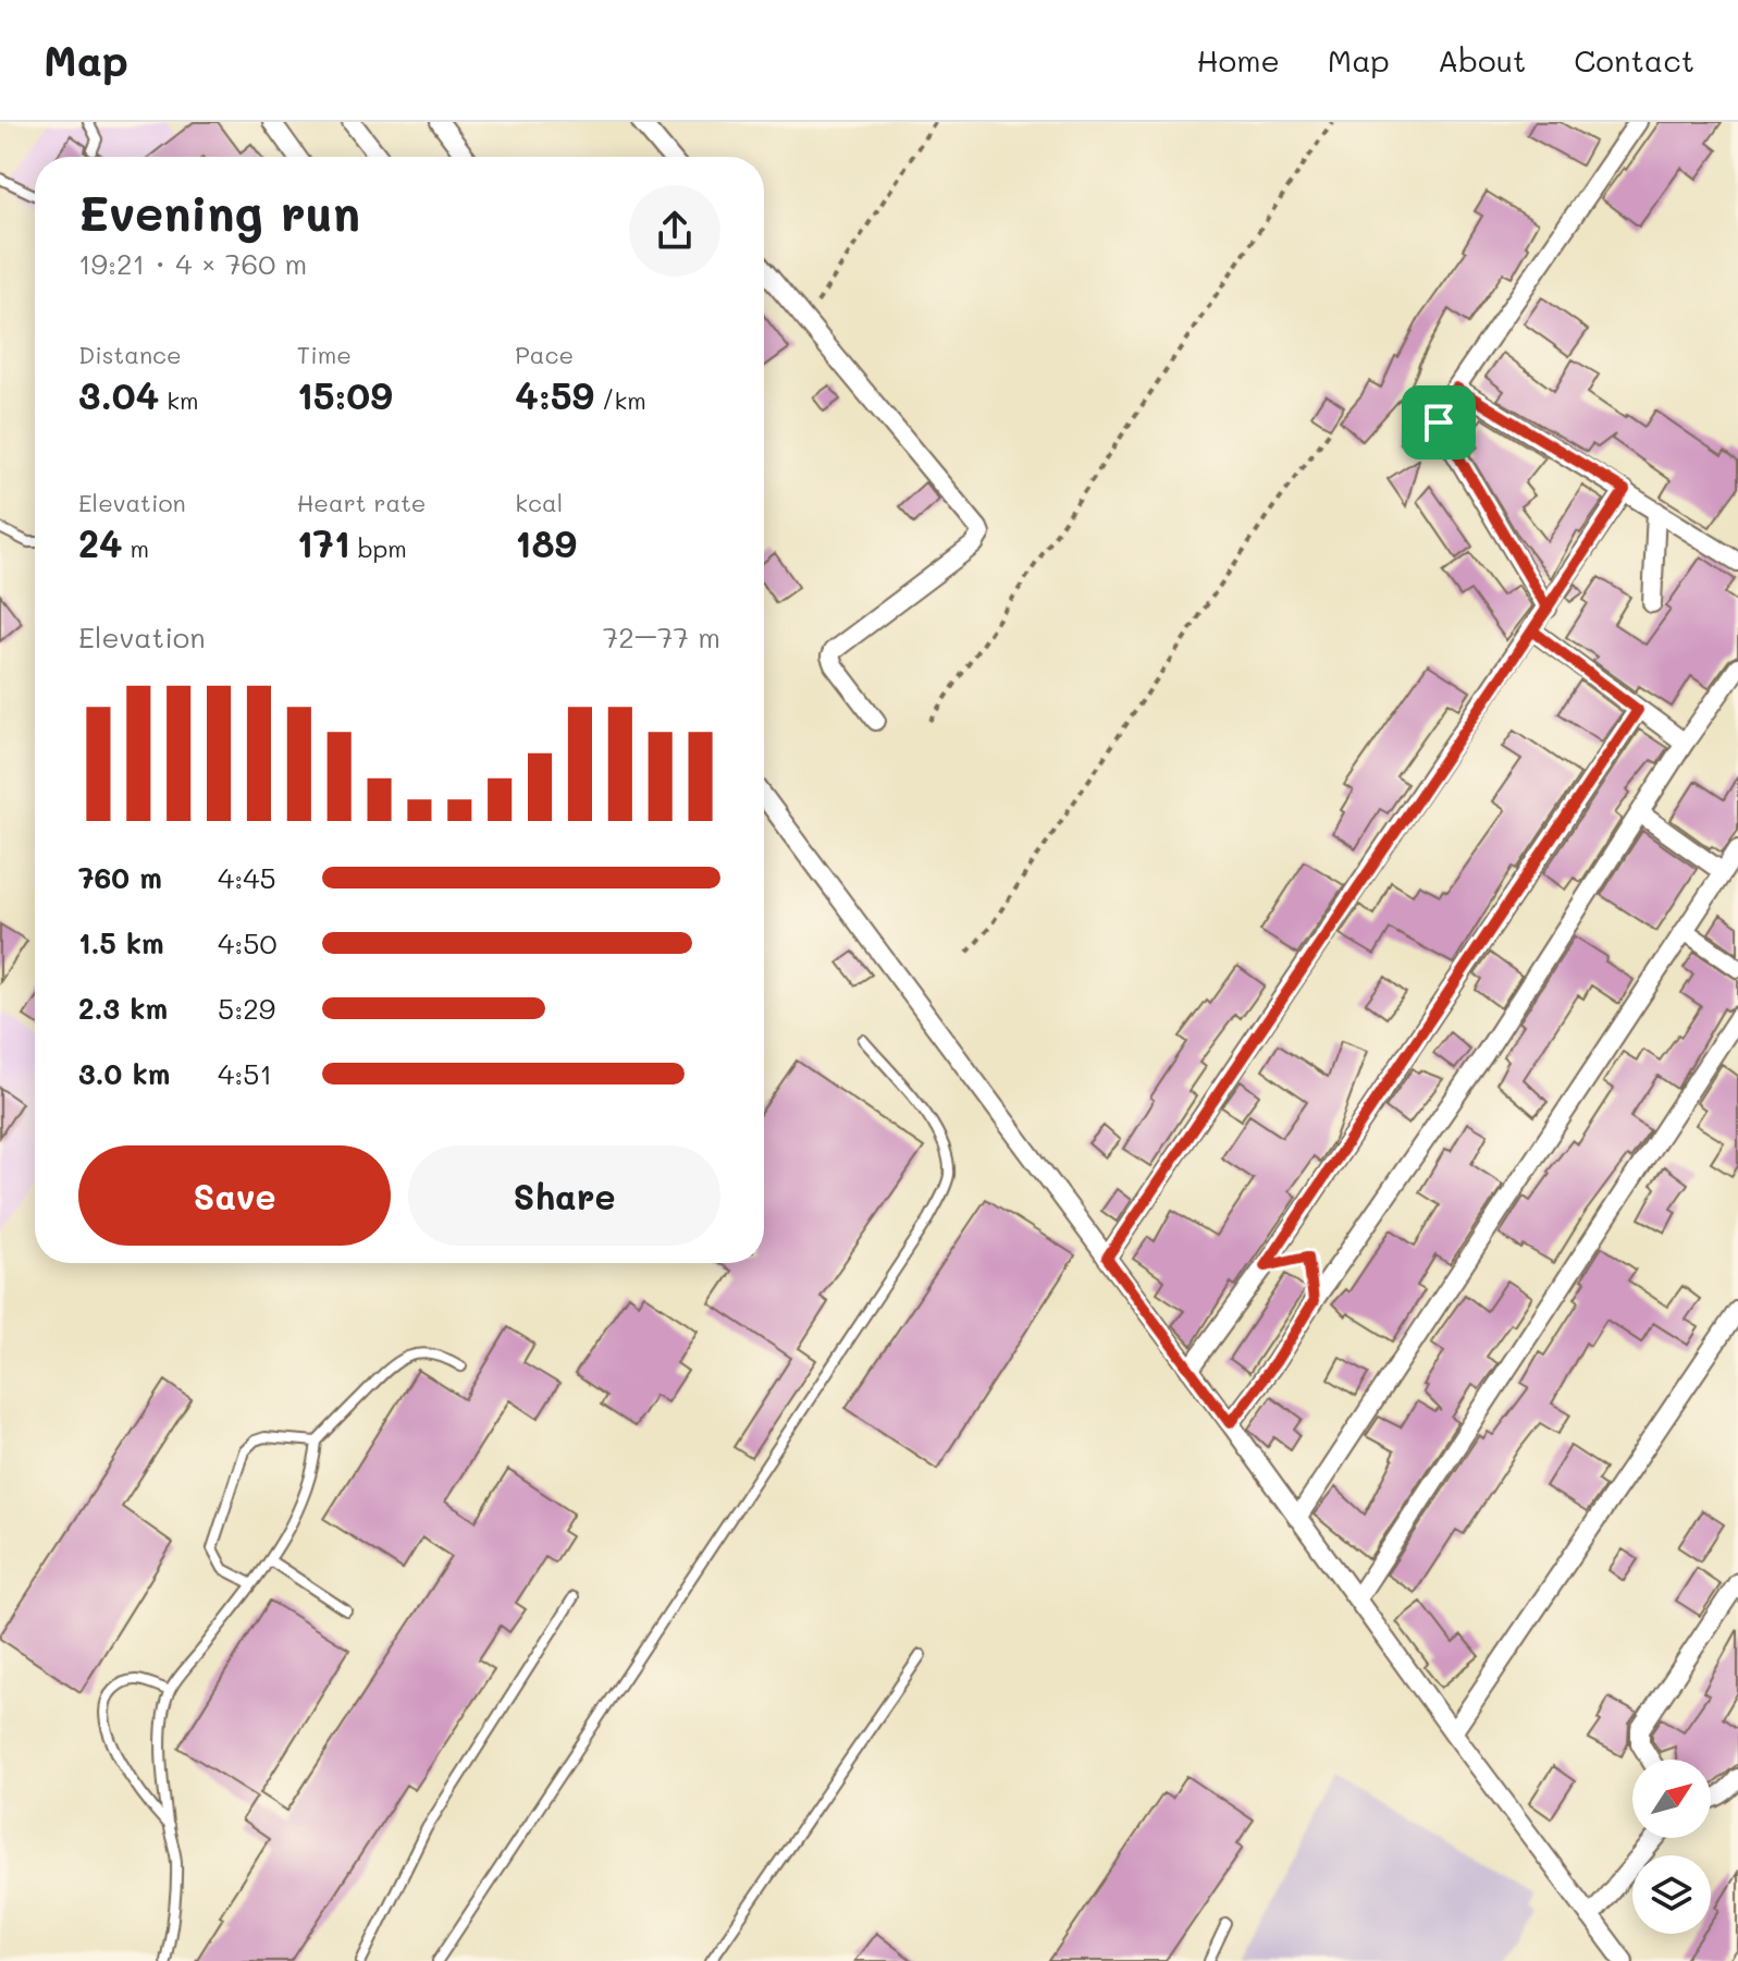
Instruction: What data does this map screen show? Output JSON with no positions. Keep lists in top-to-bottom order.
{
  "north": "top right",
  "page": {
    "header": "Map",
    "nav": [
      "Home",
      "Map",
      "About",
      "Contact"
    ],
    "heading": ["Evening run", "19:21 · 4 × 760 m"],
    "stats": [
      ["Distance", "3.04 km"],
      ["Time", "15:09"],
      ["Pace", "4:59 /km"],
      ["Elevation", "24 m"],
      ["Heart rate", "171 bpm"],
      ["kcal", "189"]
    ],
    "chart": ["Elevation", "72–77 m"],
    "list": [
      {
        "name": "760 m",
        "note": "4:45"
      },
      {
        "name": "1.5 km",
        "note": "4:50"
      },
      {
        "name": "2.3 km",
        "note": "5:29"
      },
      {
        "name": "3.0 km",
        "note": "4:51"
      }
    ],
    "buttons": ["Save", "Share"]
  }
}
